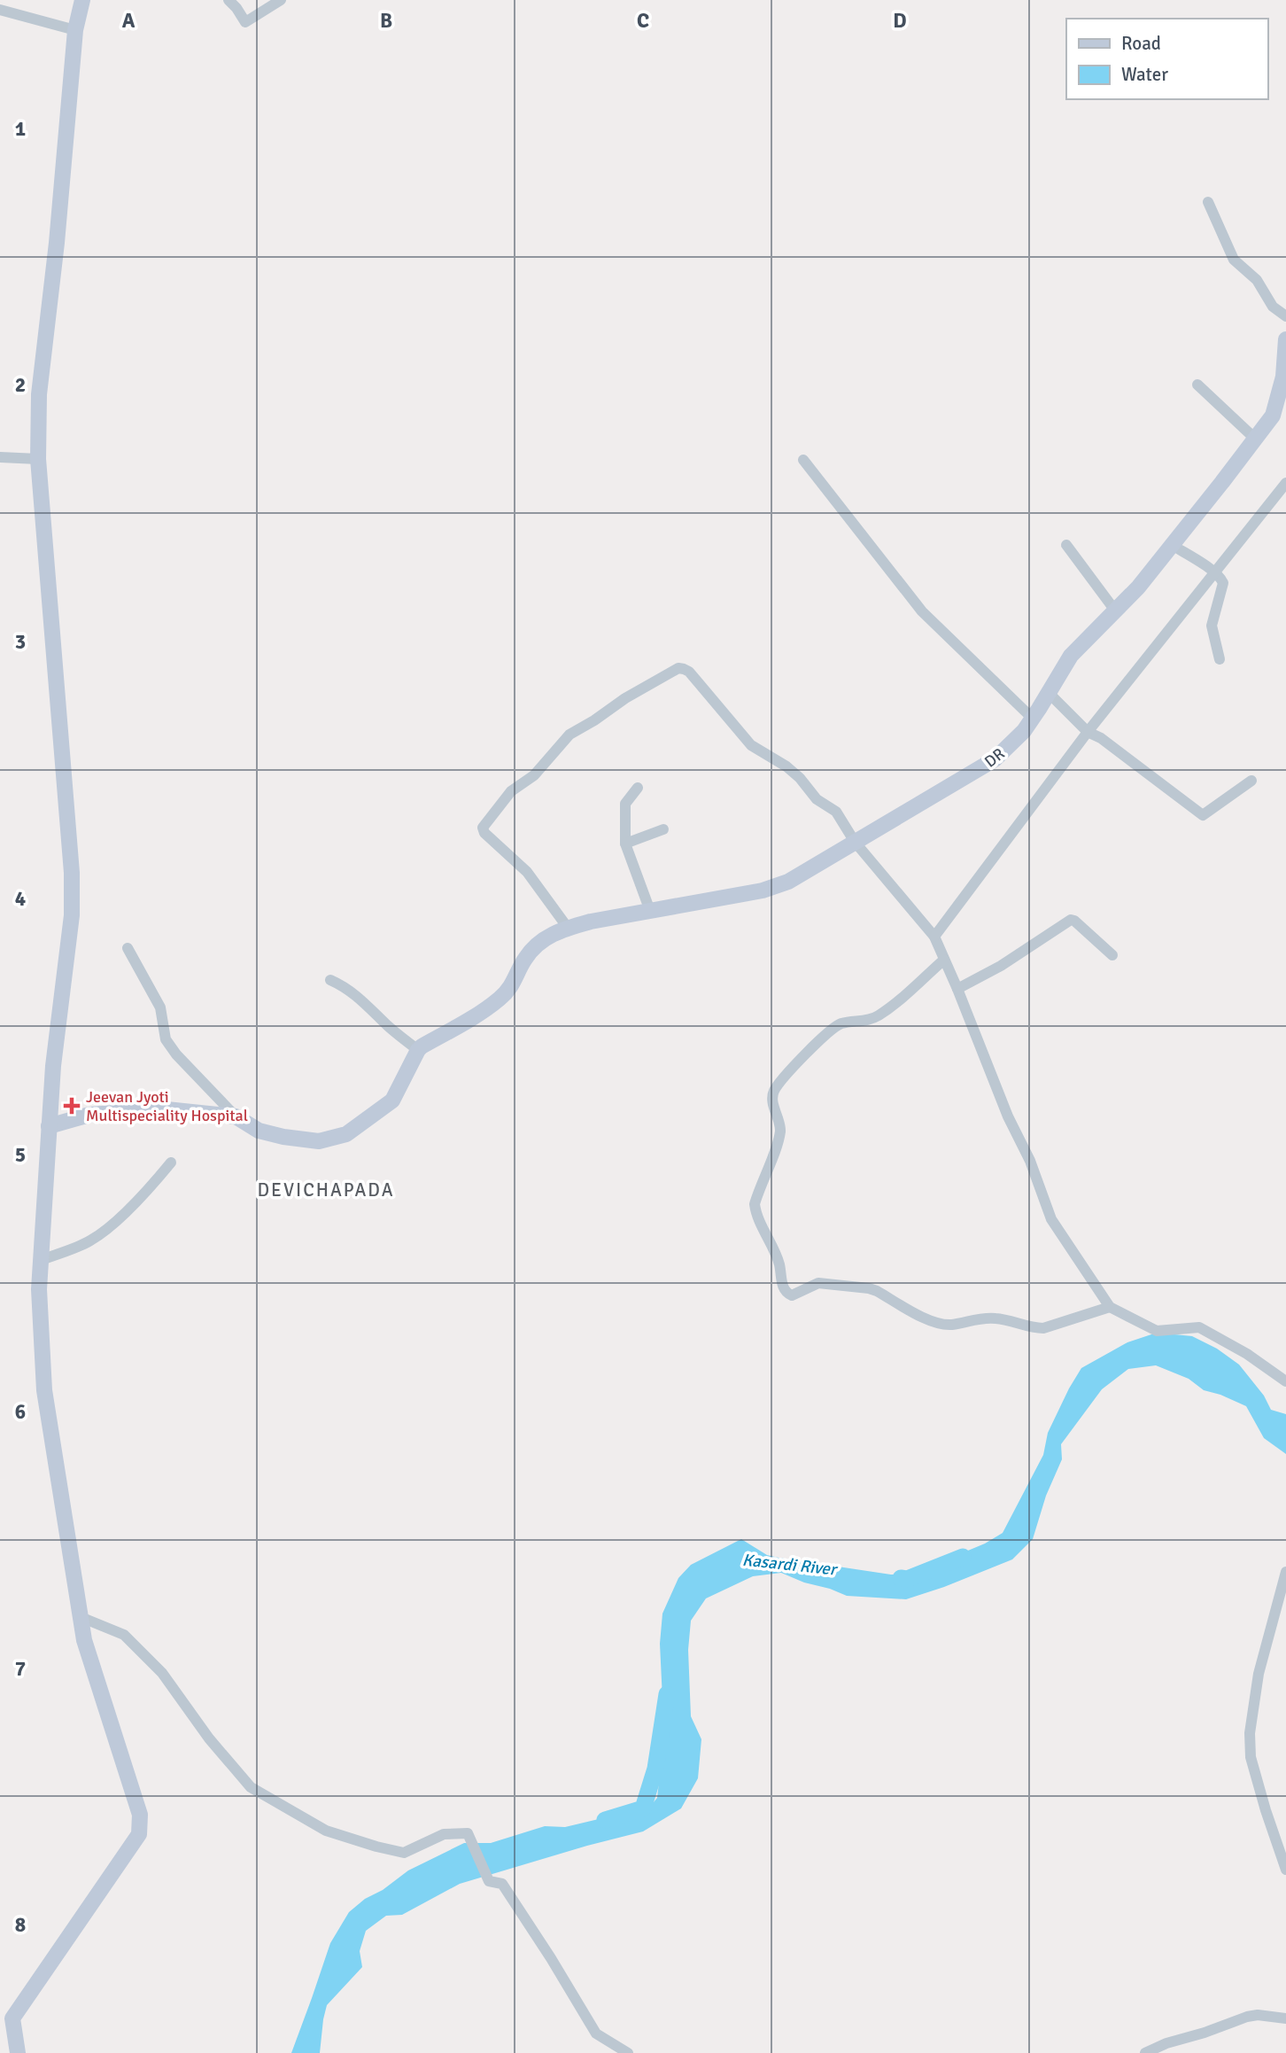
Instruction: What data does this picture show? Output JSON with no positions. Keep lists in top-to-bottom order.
{
  "streets": {
    "main road": ["DR"]
  },
  "districts": ["DEVICHAPADA"],
  "water": ["Kasardi River"],
  "places": {
    "health": ["Jeevan Jyoti Multispeciality Hospital"]
  },
  "legend": ["Road", "Water"],
  "grid": {
    "columns": [
      "A",
      "B",
      "C",
      "D"
    ],
    "rows": [
      "1",
      "2",
      "3",
      "4",
      "5",
      "6",
      "7",
      "8"
    ]
  }
}
